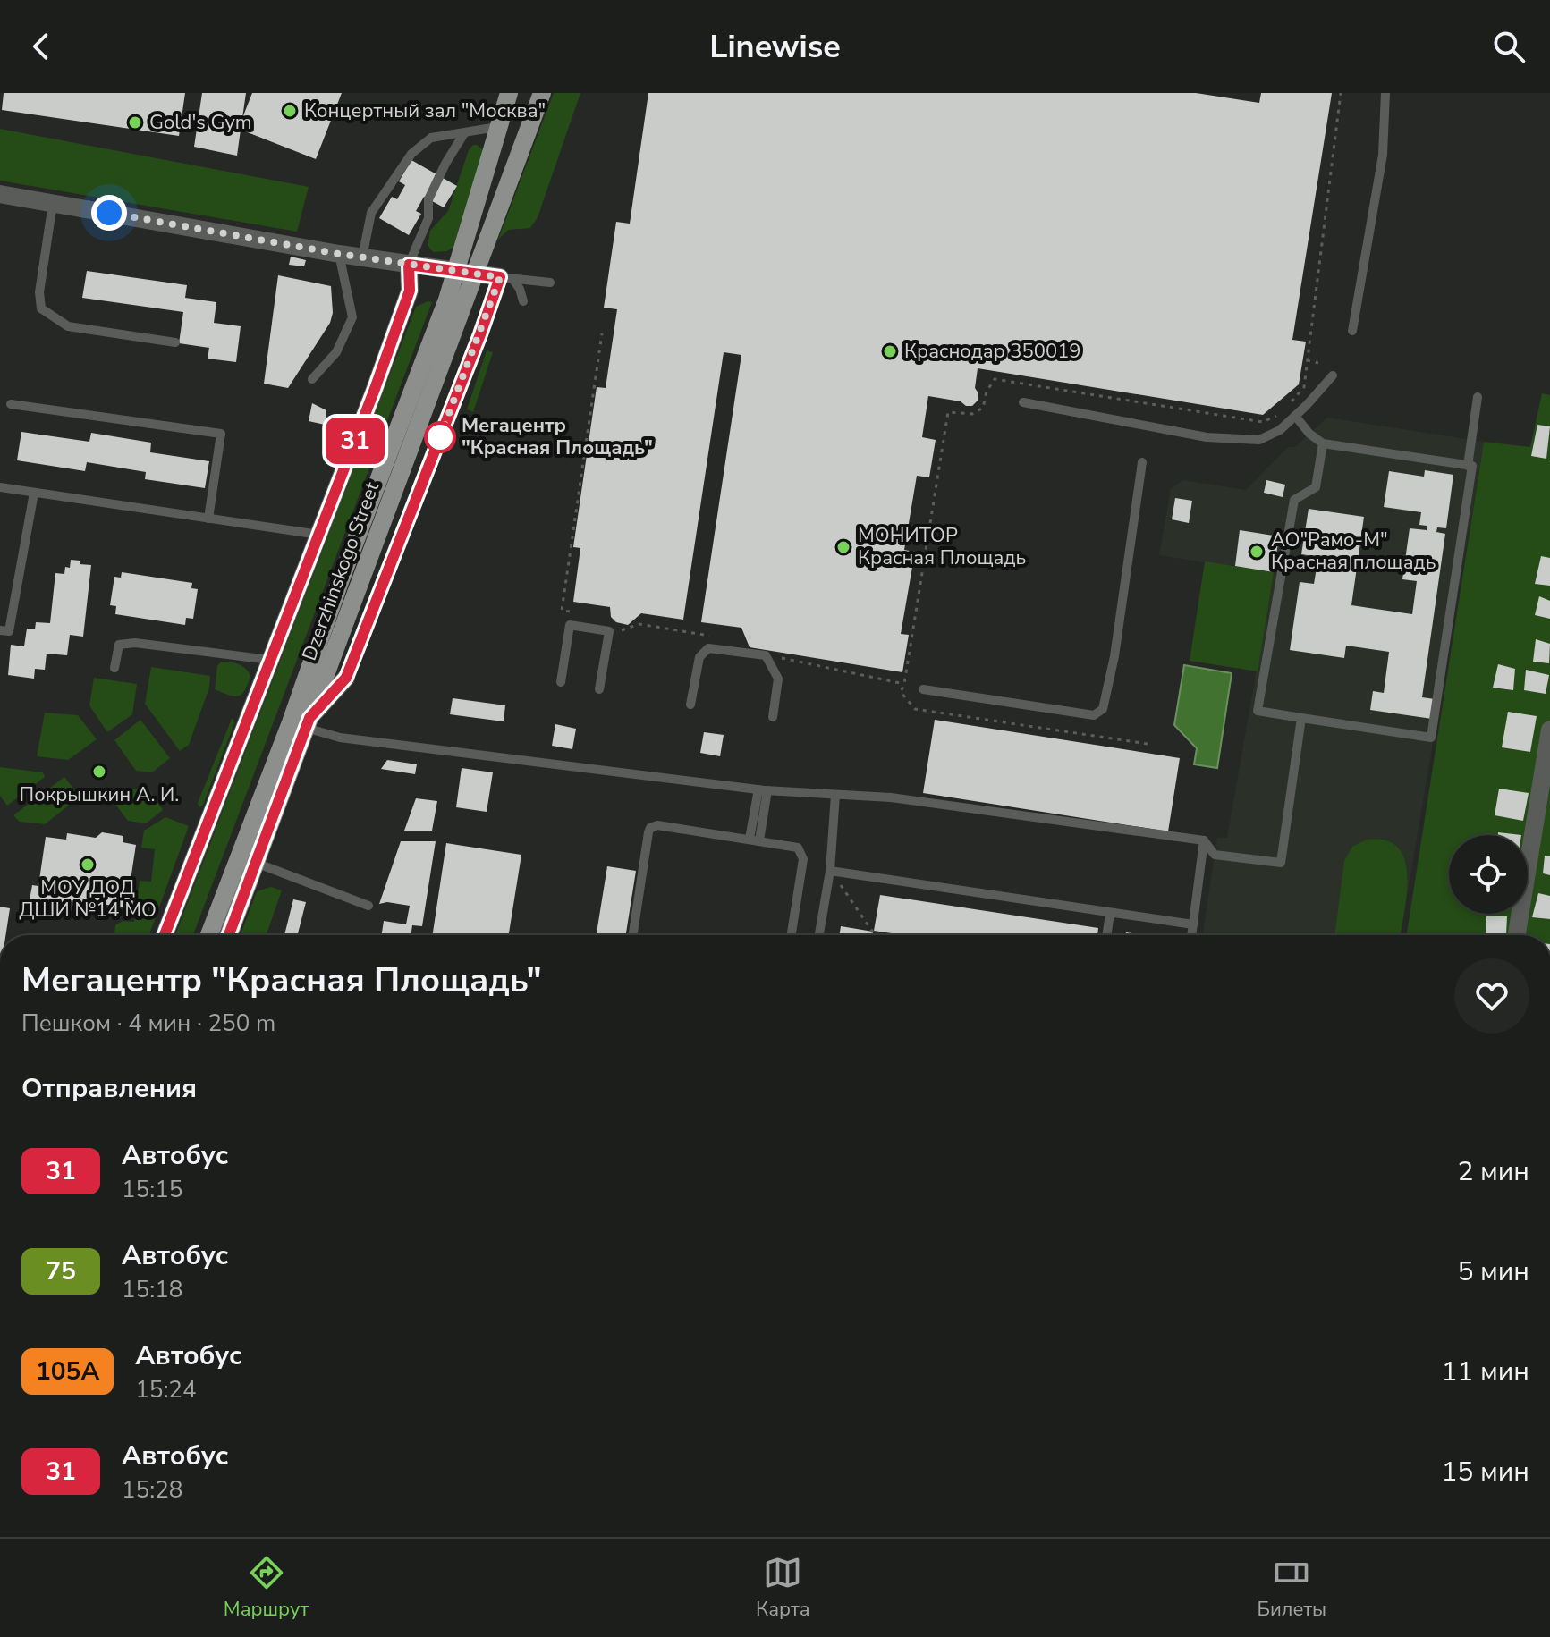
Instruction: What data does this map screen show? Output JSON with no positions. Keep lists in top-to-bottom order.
{
  "streets": {
    "main road": ["Dzerzhinskogo Street"]
  },
  "places": [
    "Концертный зал \"Москва\"",
    "Gold's Gym",
    "Краснодар 350019",
    "Мегацентр \"Красная Площадь\"",
    "МОНИТОР Красная Площадь",
    "АО\"Рамо-М\" Красная площадь",
    "Покрышкин А. И.",
    "МОУ ДОД ДШИ №14 МО"
  ],
  "lines": ["bus line 31"],
  "page": {
    "header": "Linewise",
    "on_map": "31",
    "heading": [
      ["Мегацентр \"Красная Площадь\"", "Пешком · 4 мин · 250 m"],
      "Отправления"
    ],
    "list": [
      {
        "mark": "31",
        "name": "Автобус",
        "note": "15:15",
        "value": "2 мин"
      },
      {
        "mark": "75",
        "name": "Автобус",
        "note": "15:18",
        "value": "5 мин"
      },
      {
        "mark": "105А",
        "name": "Автобус",
        "note": "15:24",
        "value": "11 мин"
      },
      {
        "mark": "31",
        "name": "Автобус",
        "note": "15:28",
        "value": "15 мин"
      }
    ],
    "tabs": ["Маршрут", "Карта", "Билеты"]
  }
}
